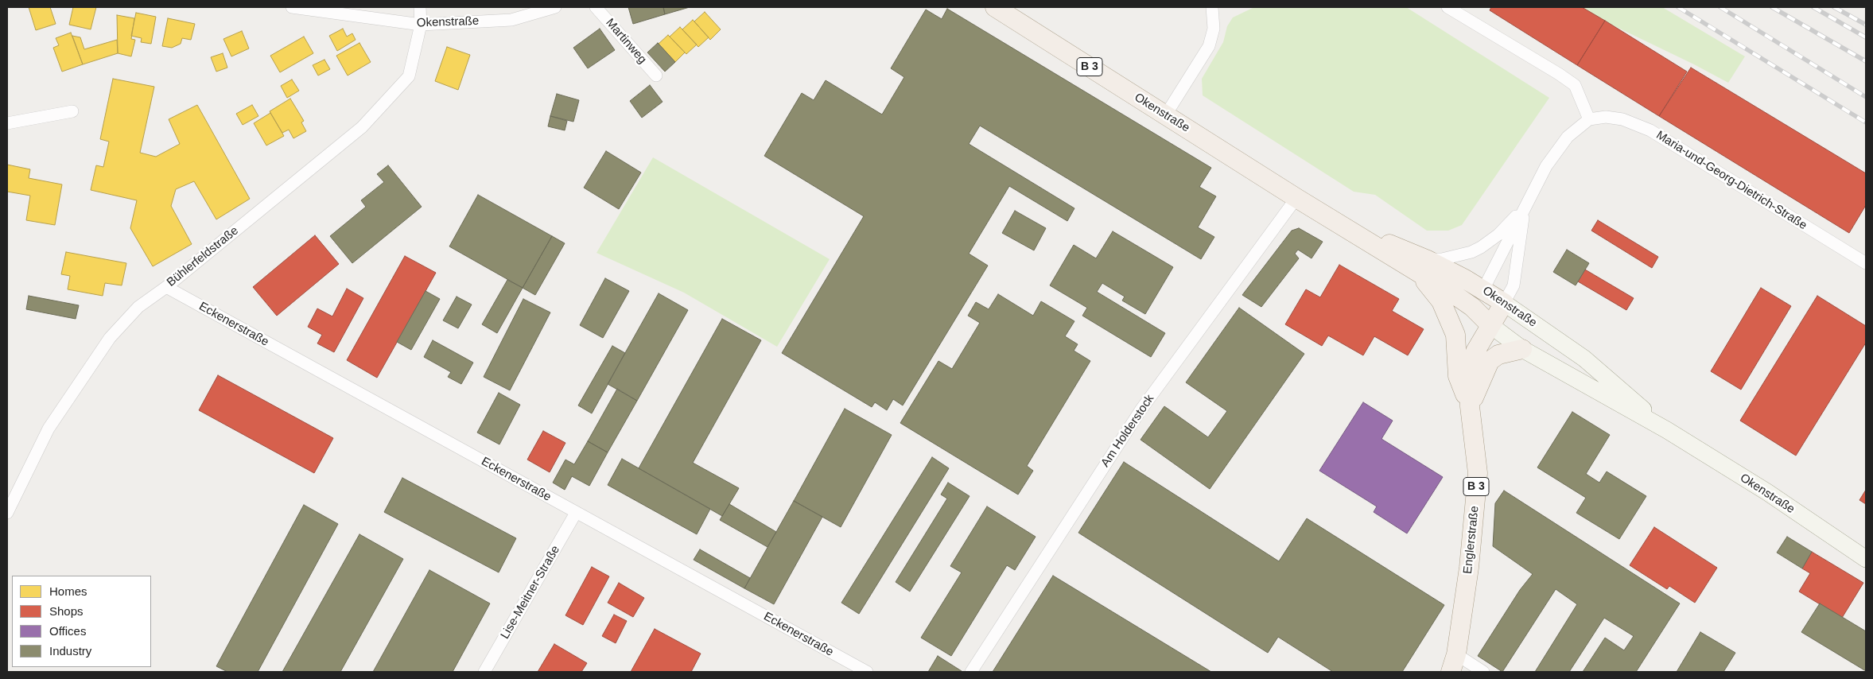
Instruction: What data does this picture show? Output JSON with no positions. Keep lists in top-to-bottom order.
{
  "streets": {
    "main road": ["Okenstraße", "B 3", "Englerstraße"],
    "street": [
      "Martinweg",
      "Maria-und-Georg-Dietrich-Straße",
      "Bühlerfeldstraße",
      "Eckenerstraße",
      "Am Holderstock",
      "Lise-Meitner-Straße"
    ]
  },
  "crossings": [
    ["Okenstraße", "Bühlerfeldstraße"],
    ["Okenstraße", "Am Holderstock"],
    ["Okenstraße", "Englerstraße"],
    ["Bühlerfeldstraße", "Eckenerstraße"],
    ["Eckenerstraße", "Lise-Meitner-Straße"]
  ],
  "legend": [
    "Homes",
    "Shops",
    "Offices",
    "Industry"
  ]
}
